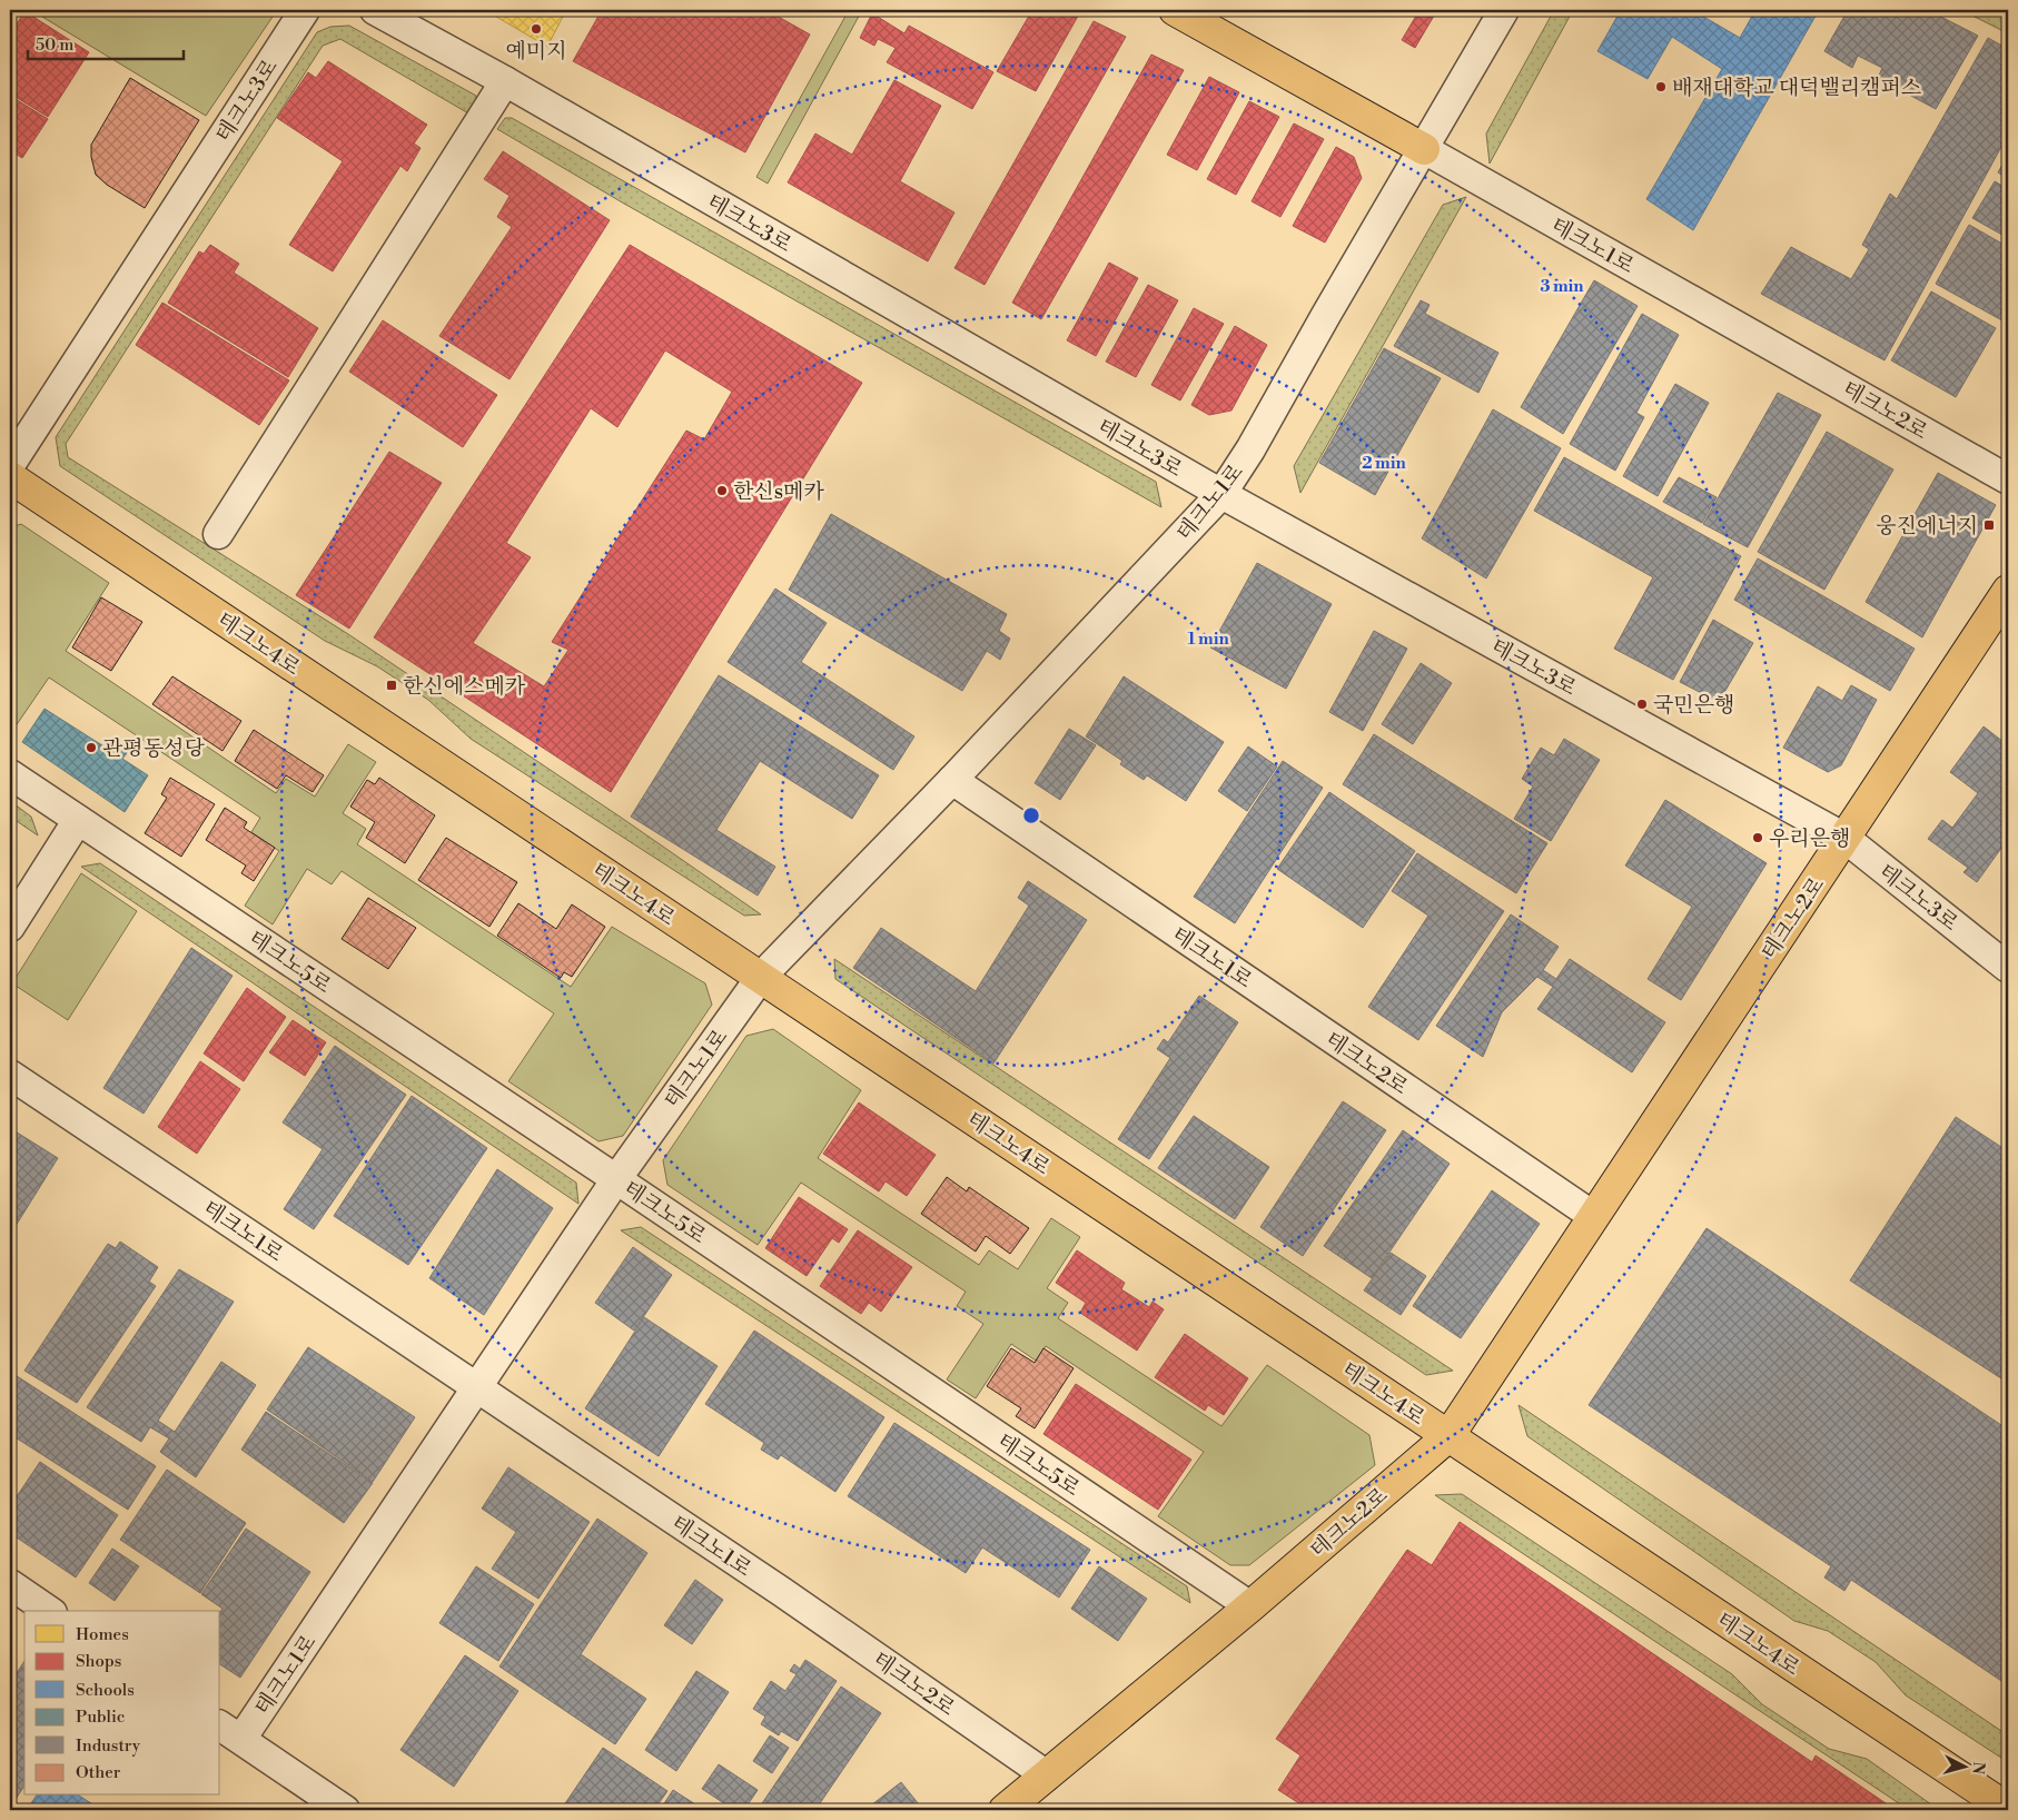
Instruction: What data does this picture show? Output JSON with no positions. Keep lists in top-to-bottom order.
{
  "streets": {
    "main road": ["테크노1로", "테크노2로", "테크노4로"],
    "street": ["테크노3로", "테크노5로"]
  },
  "crossings": [
    ["테크노3로", "테크노1로"],
    ["테크노3로", "테크노2로"],
    ["테크노1로", "테크노2로"],
    ["테크노1로", "테크노4로"],
    ["테크노1로", "테크노5로"],
    ["테크노2로", "테크노4로"],
    ["테크노2로", "테크노5로"]
  ],
  "places": {
    "other": [
      "예미지",
      "배재대학교 대덕밸리캠퍼스",
      "한신s메카",
      "국민은행",
      "관평동성당",
      "우리은행"
    ],
    "transit": ["웅진에너지", "한신에스메카"]
  },
  "legend": [
    "Homes",
    "Shops",
    "Schools",
    "Public",
    "Industry",
    "Other"
  ],
  "scale_bar": "50 m",
  "north": "right",
  "rings": ["3 min", "2 min", "1 min"]
}
